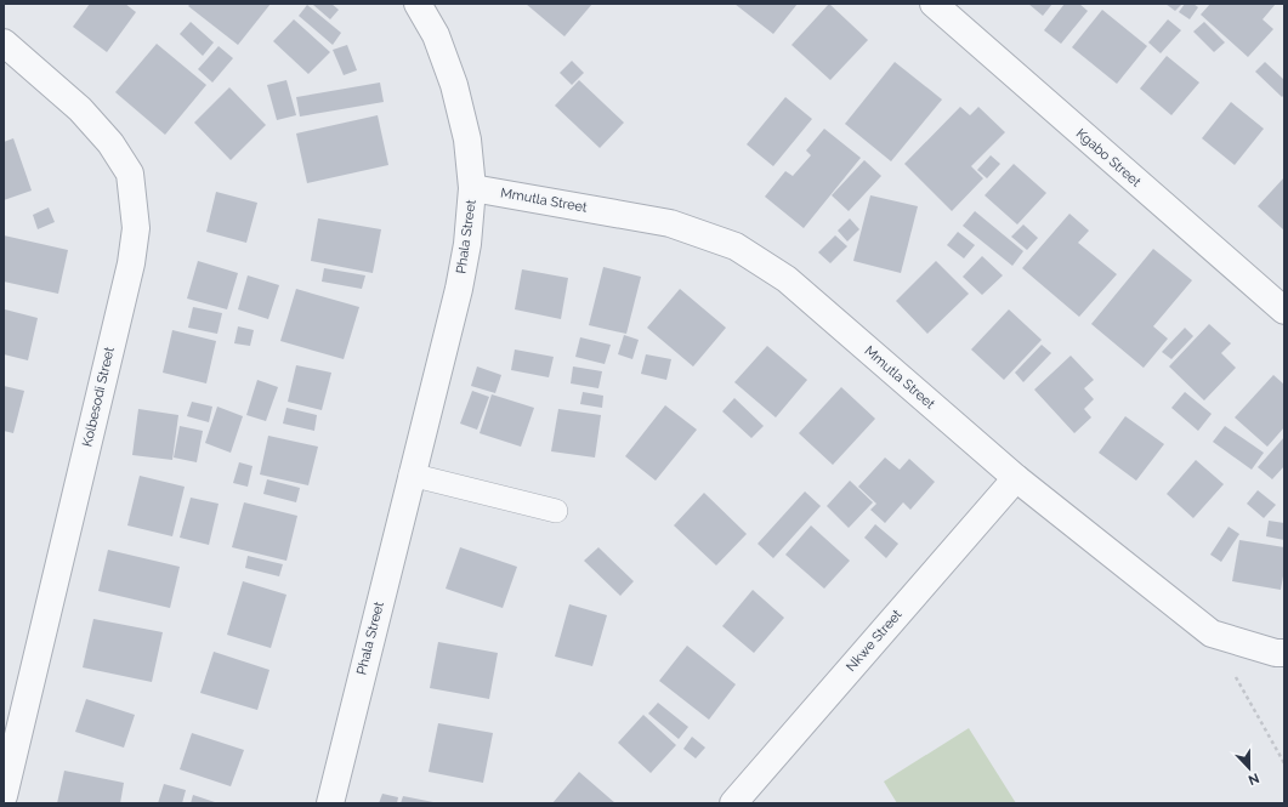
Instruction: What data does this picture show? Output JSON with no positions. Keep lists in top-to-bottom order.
{
  "streets": {
    "street": [
      "Kgabo Street",
      "Mmutla Street",
      "Phala Street",
      "Kolbesodi Street",
      "Nkwe Street"
    ]
  },
  "crossings": [
    ["Mmutla Street", "Phala Street"],
    ["Mmutla Street", "Nkwe Street"]
  ],
  "north": "bottom"
}
